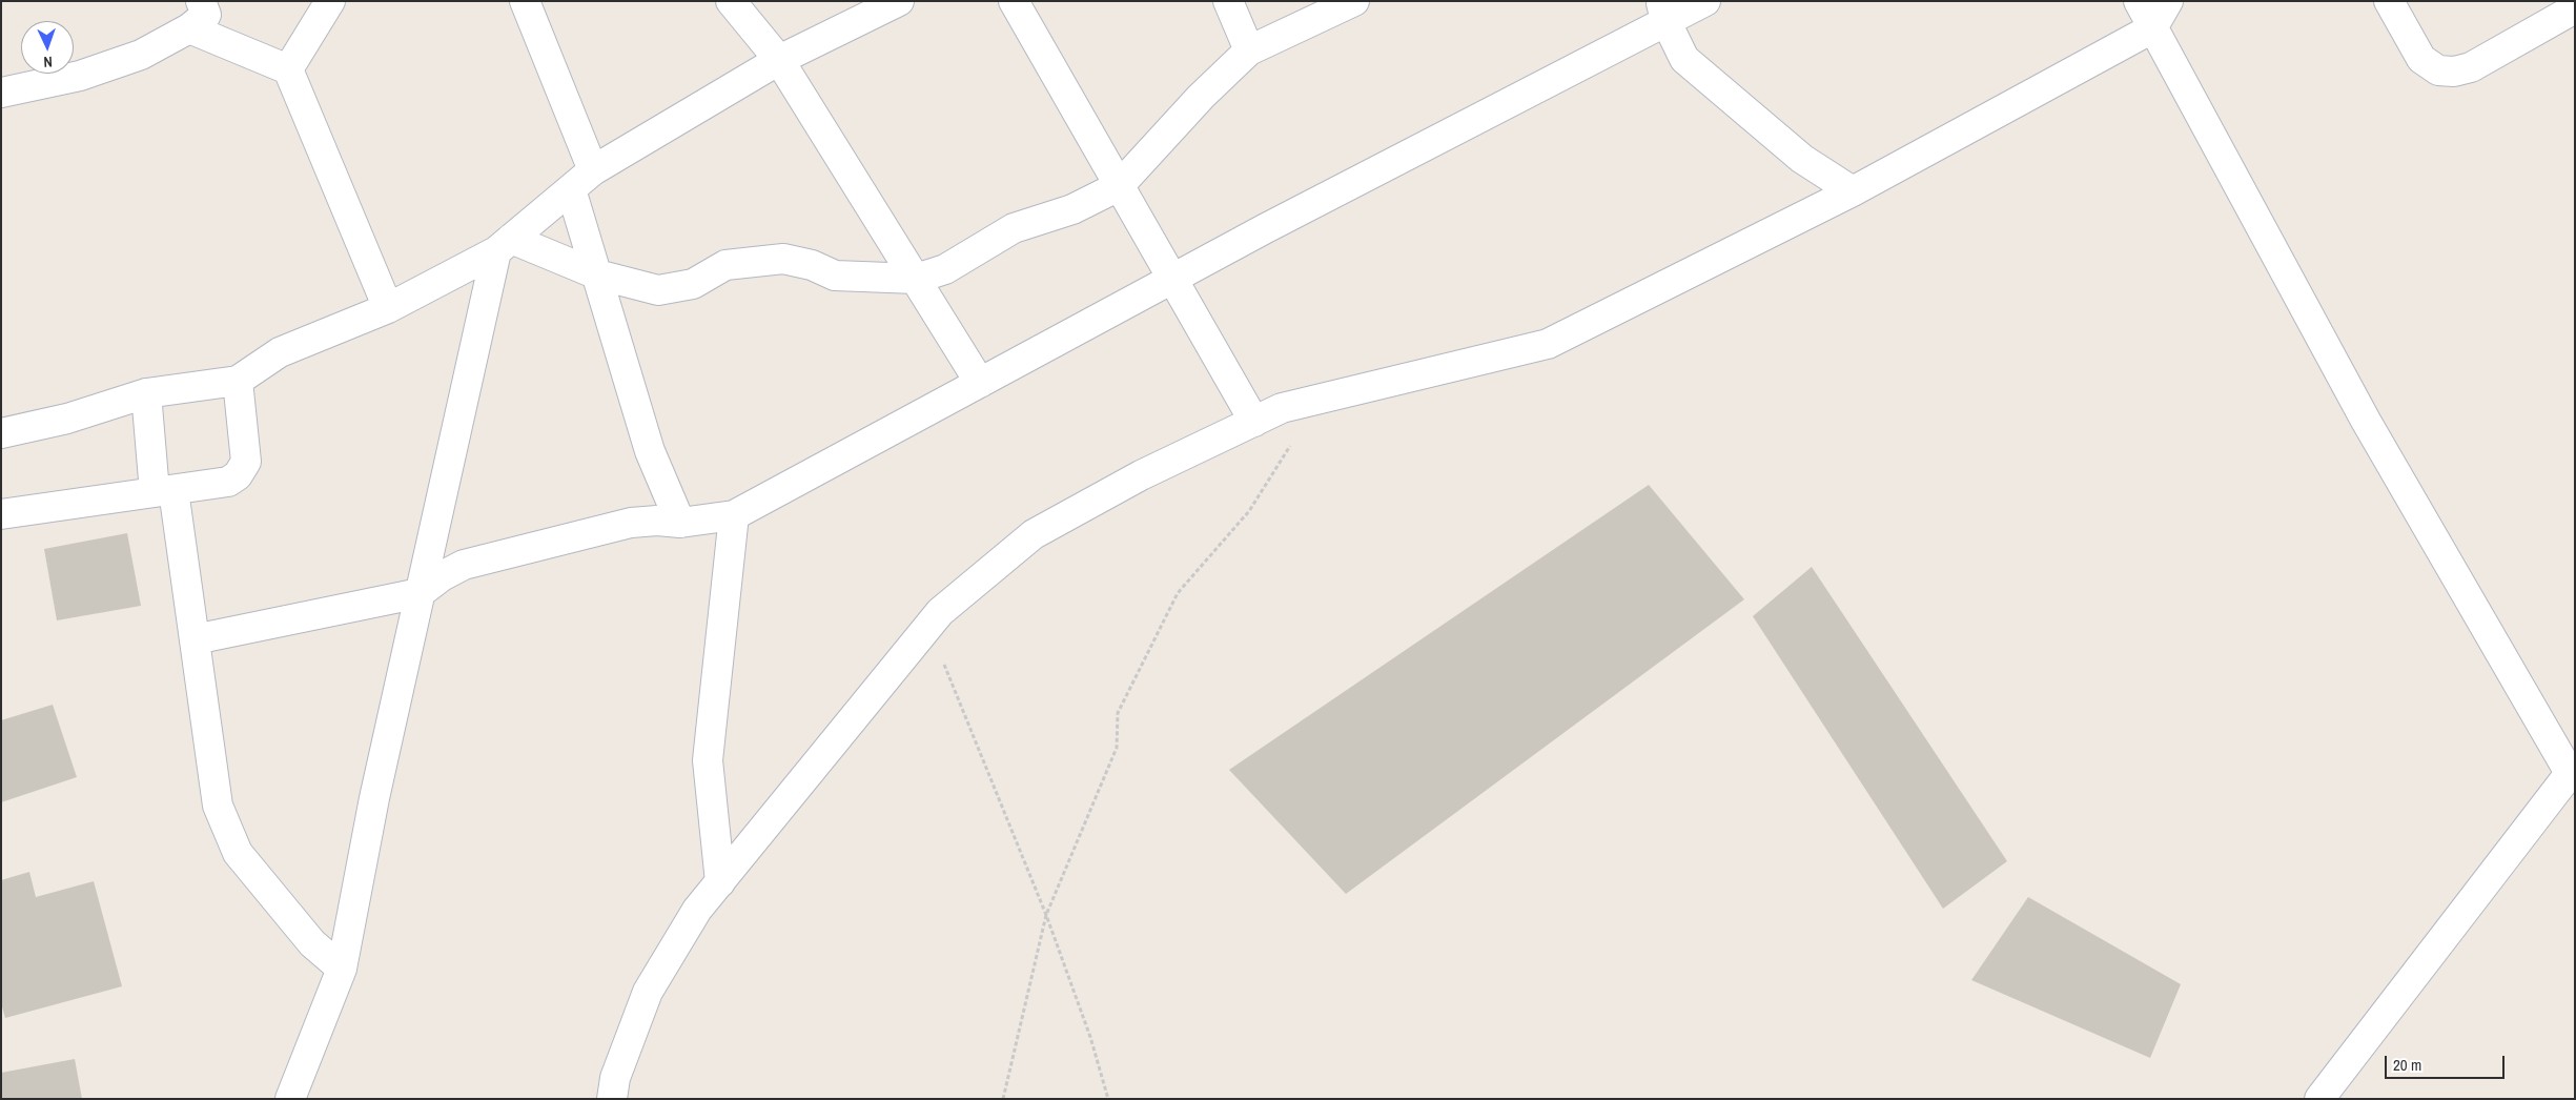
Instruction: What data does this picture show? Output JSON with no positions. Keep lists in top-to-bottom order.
{
  "scale_bar": "20 m",
  "north": "bottom"
}
